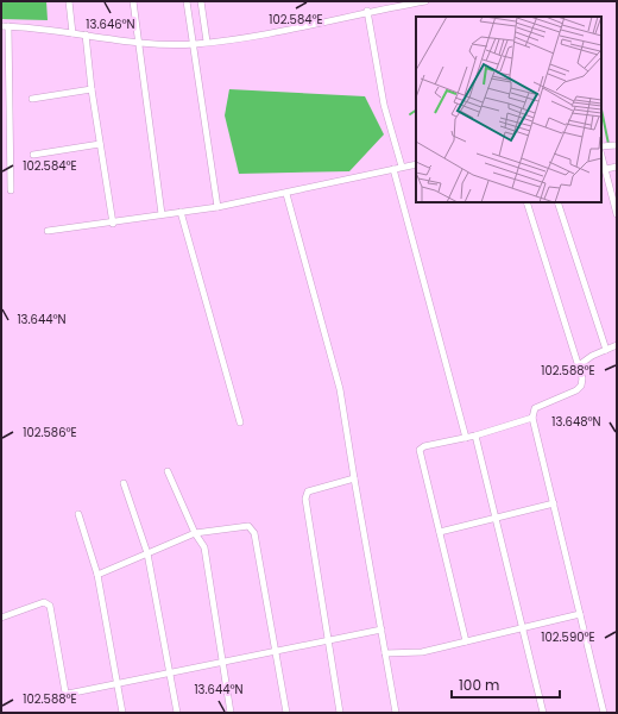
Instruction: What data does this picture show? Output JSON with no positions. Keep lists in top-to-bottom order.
{
  "scale_bar": "100 m",
  "coordinates": [
    "102.584°E",
    "13.646°N",
    "13.644°N",
    "102.588°E",
    "13.648°N",
    "102.586°E",
    "102.590°E"
  ]
}
